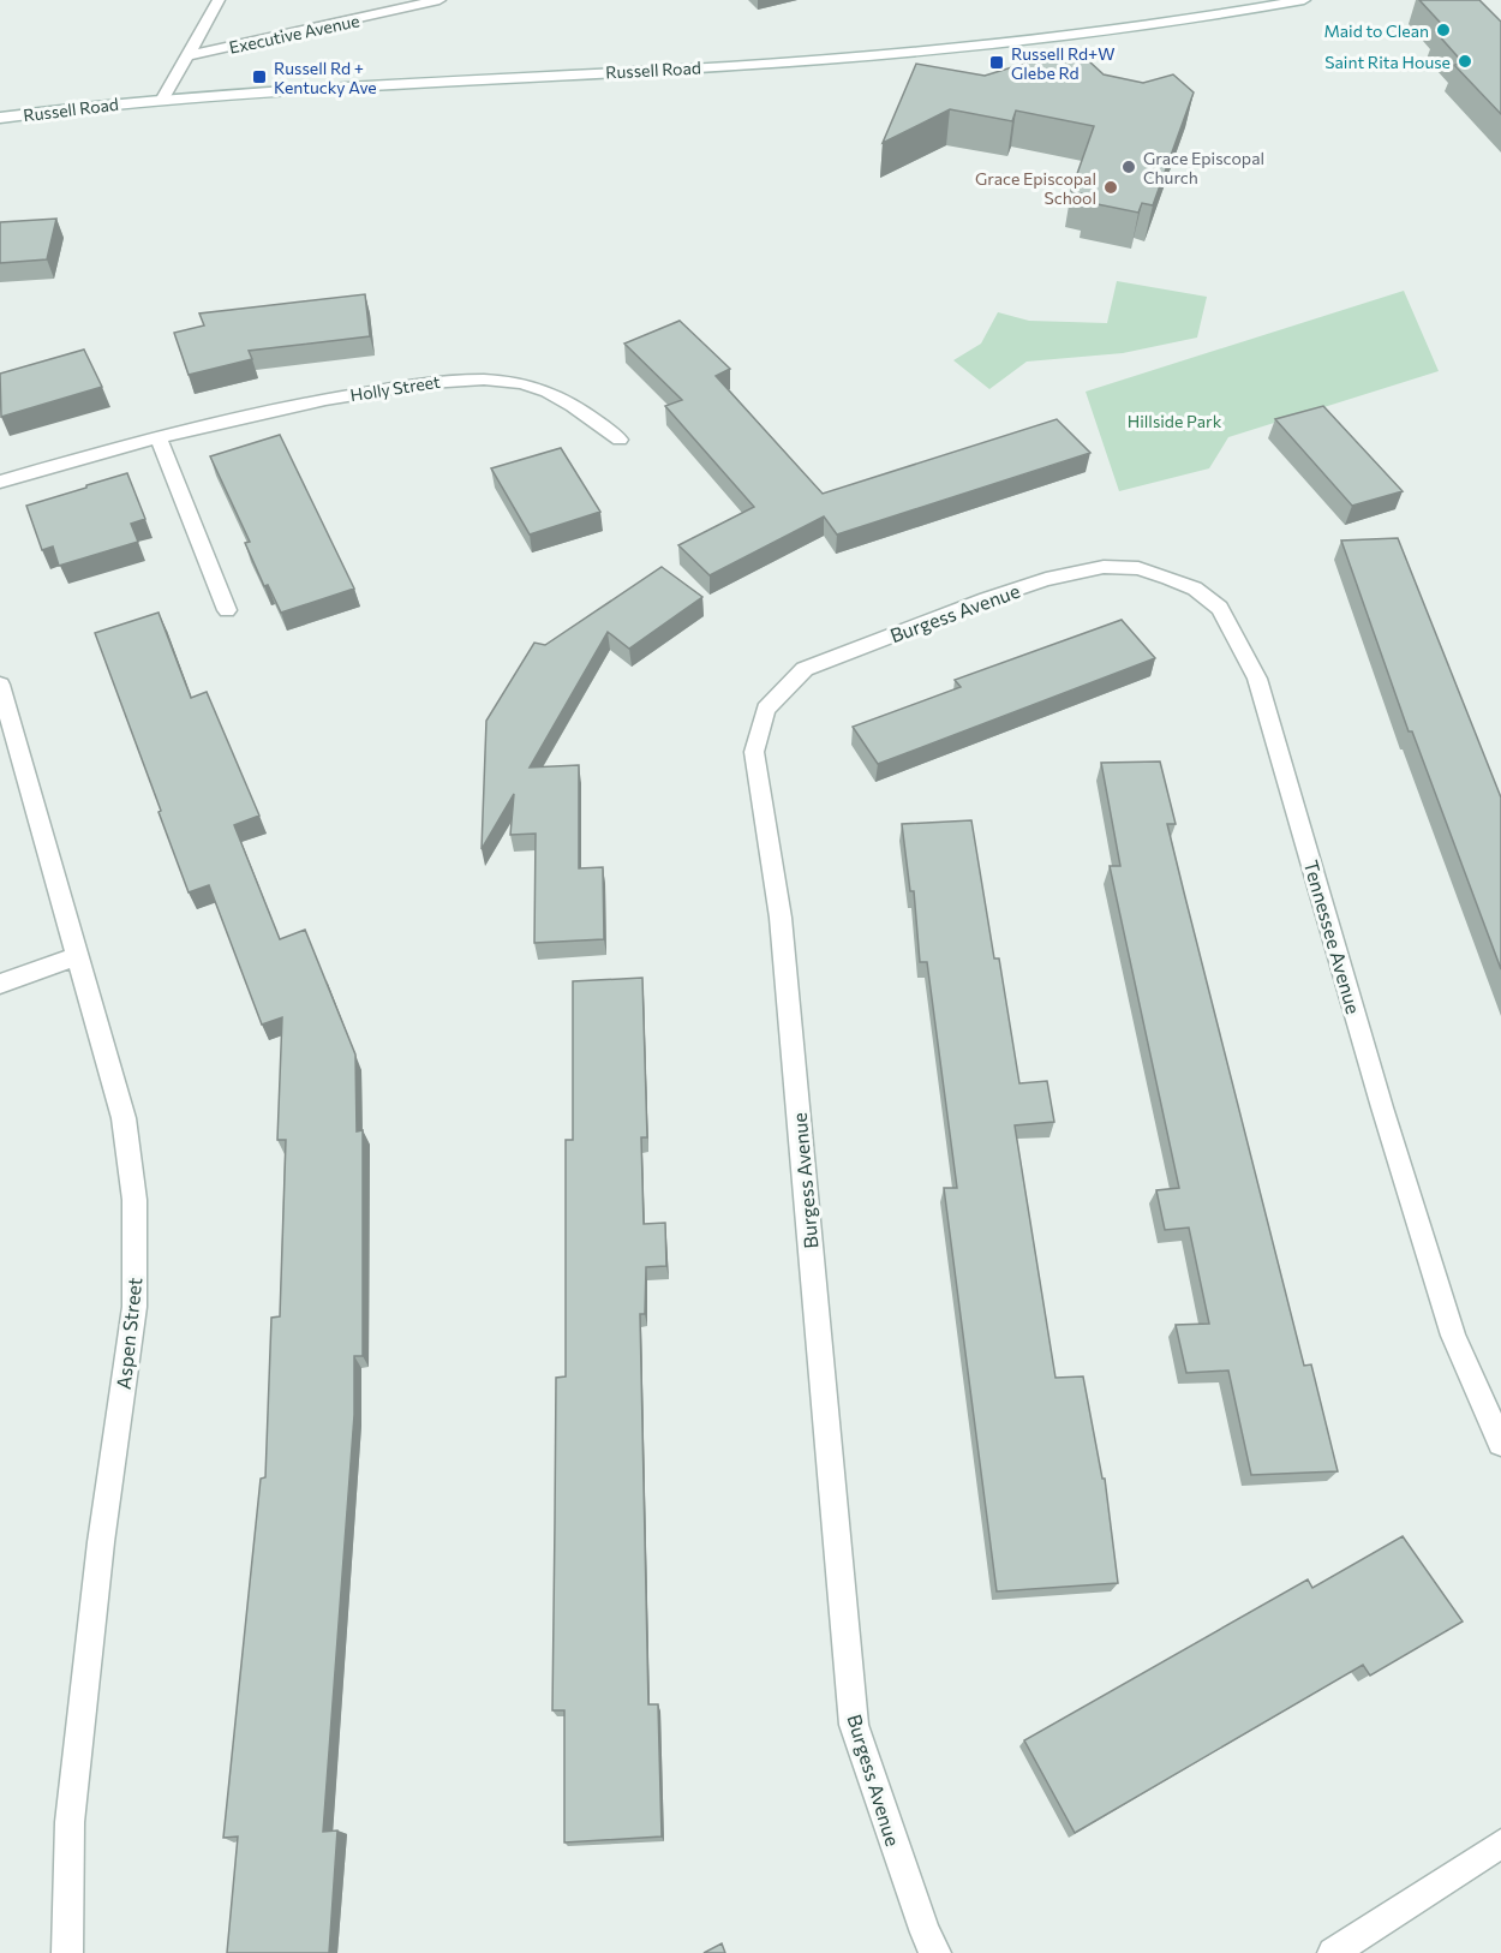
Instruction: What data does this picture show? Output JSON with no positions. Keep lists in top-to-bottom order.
{
  "streets": {
    "street": [
      "Executive Avenue",
      "Russell Road",
      "Holly Street",
      "Burgess Avenue",
      "Tennessee Avenue",
      "Aspen Street"
    ]
  },
  "crossings": [
    ["Burgess Avenue", "Tennessee Avenue"]
  ],
  "parks": ["Hillside Park"],
  "places": {
    "other": [
      "Maid to Clean",
      "Saint Rita House",
      "Grace Episcopal Church",
      "Grace Episcopal School"
    ],
    "transit": ["Russell Rd+W Glebe Rd", "Russell Rd + Kentucky Ave"]
  }
}
